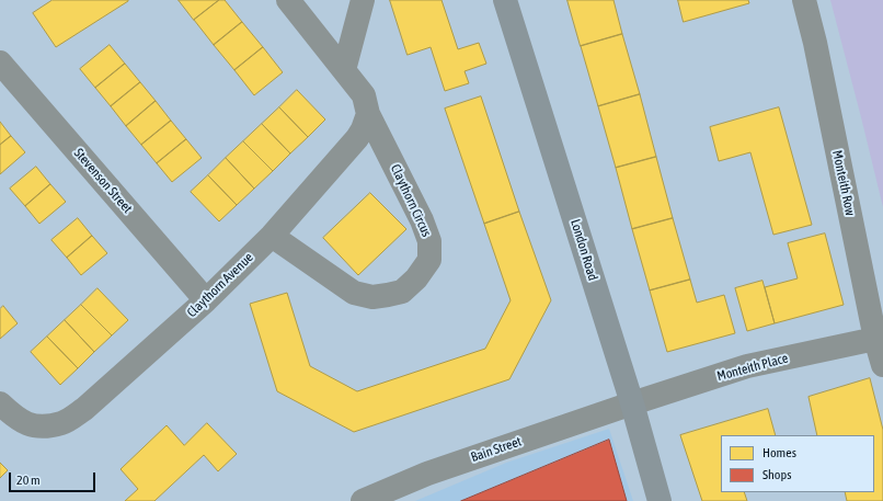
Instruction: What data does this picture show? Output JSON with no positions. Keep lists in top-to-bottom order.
{
  "streets": {
    "main road": ["London Road"],
    "street": [
      "Stevenson Street",
      "Monteith Row",
      "Claythorn Circus",
      "Claythorn Avenue",
      "Monteith Place",
      "Bain Street"
    ]
  },
  "crossings": [
    ["Stevenson Street", "Claythorn Avenue"],
    ["Monteith Row", "Monteith Place"],
    ["Claythorn Circus", "Claythorn Avenue"],
    ["London Road", "Monteith Place"],
    ["London Road", "Bain Street"],
    ["Monteith Place", "Bain Street"]
  ],
  "legend": ["Homes", "Shops"],
  "scale_bar": "20 m"
}
